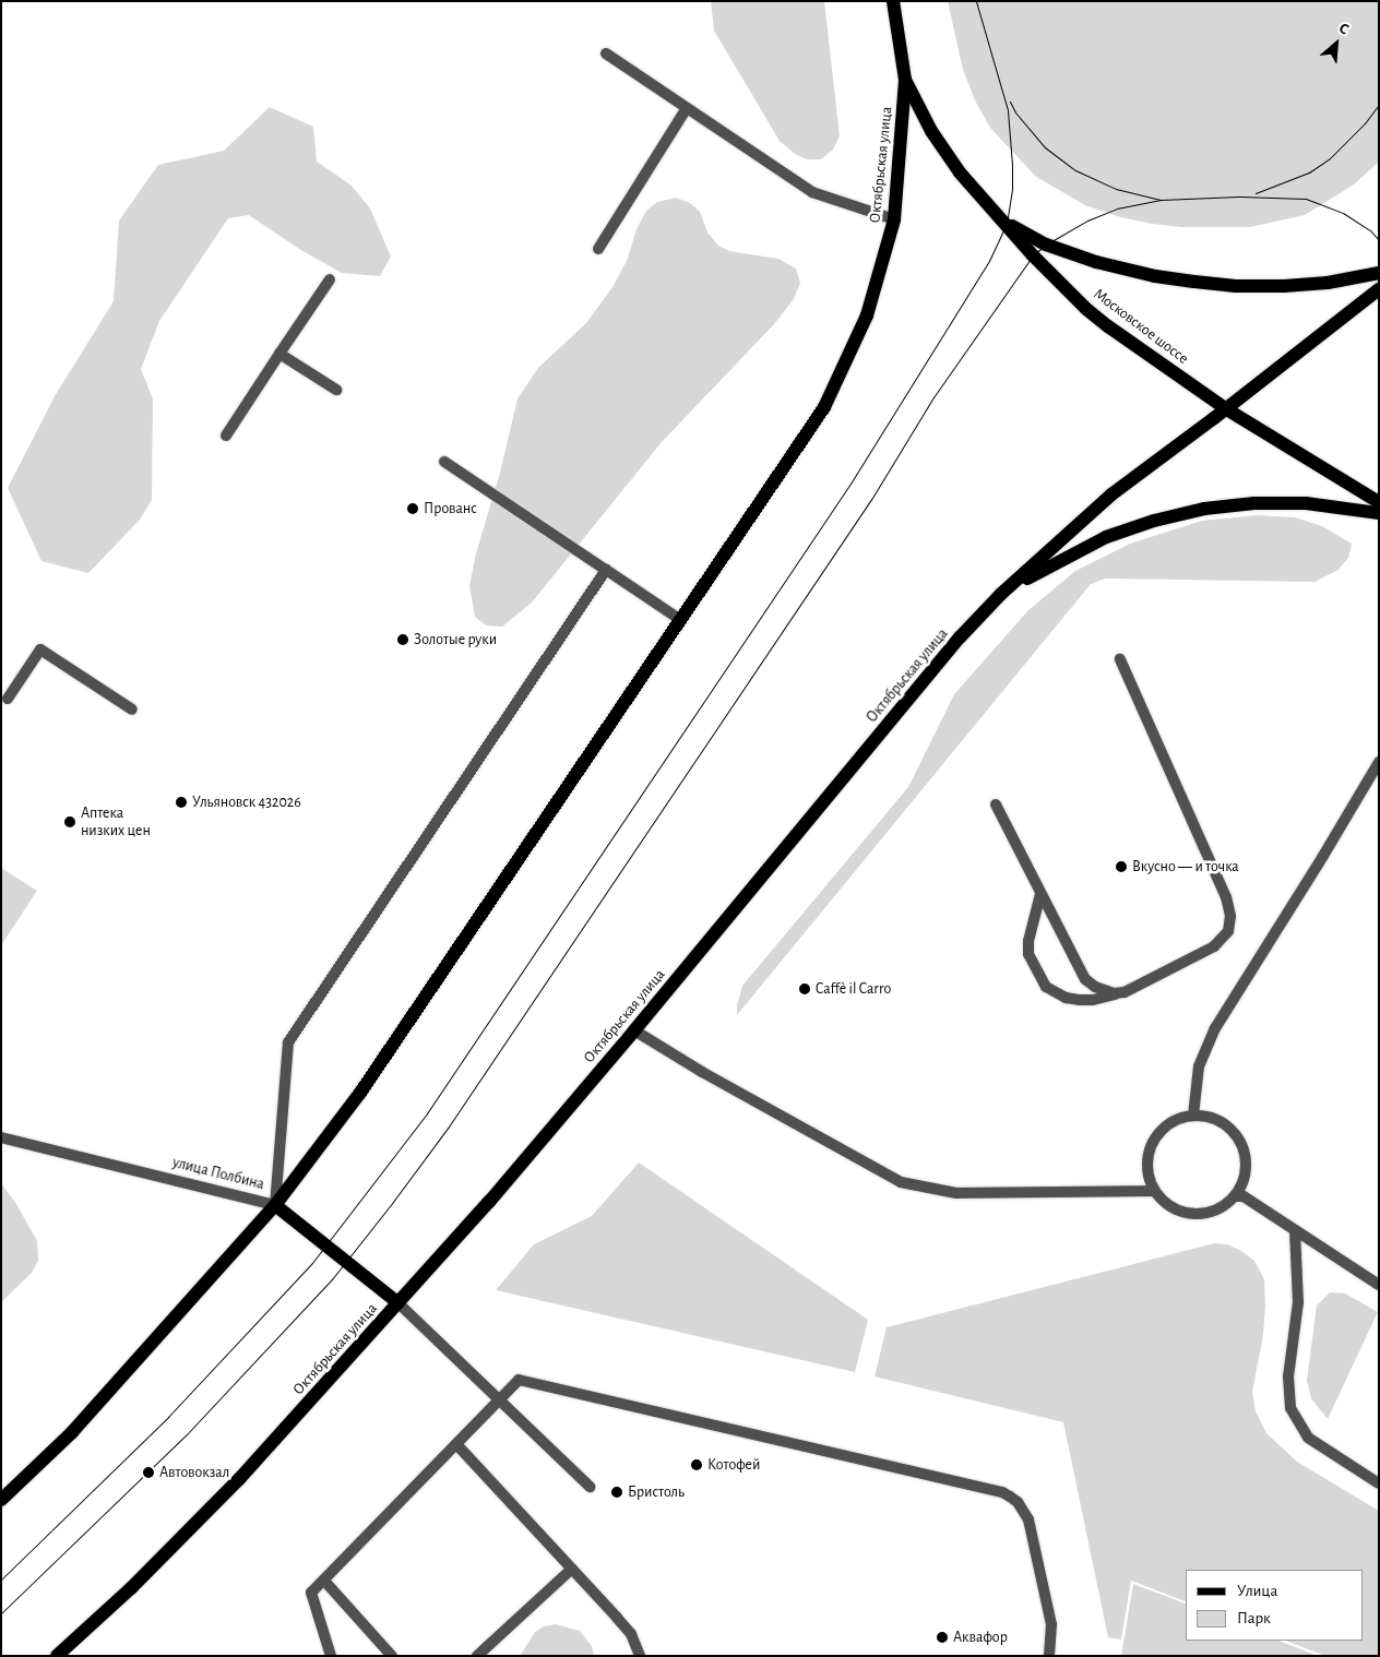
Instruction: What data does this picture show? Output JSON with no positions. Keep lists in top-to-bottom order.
{
  "streets": {
    "main road": ["Октябрьская улица", "Московское шоссе", "улица Полбина"]
  },
  "crossings": [
    ["Октябрьская улица", "Московское шоссе"],
    ["Октябрьская улица", "улица Полбина"]
  ],
  "places": [
    "Прованс",
    "Золотые руки",
    "Ульяновск 432026",
    "Аптека низких цен",
    "Вкусно — и точка",
    "Caffè il Carro",
    "Котофей",
    "Автовокзал",
    "Бристоль",
    "Аквафор"
  ],
  "legend": ["Улица", "Парк"],
  "north": "top right"
}
